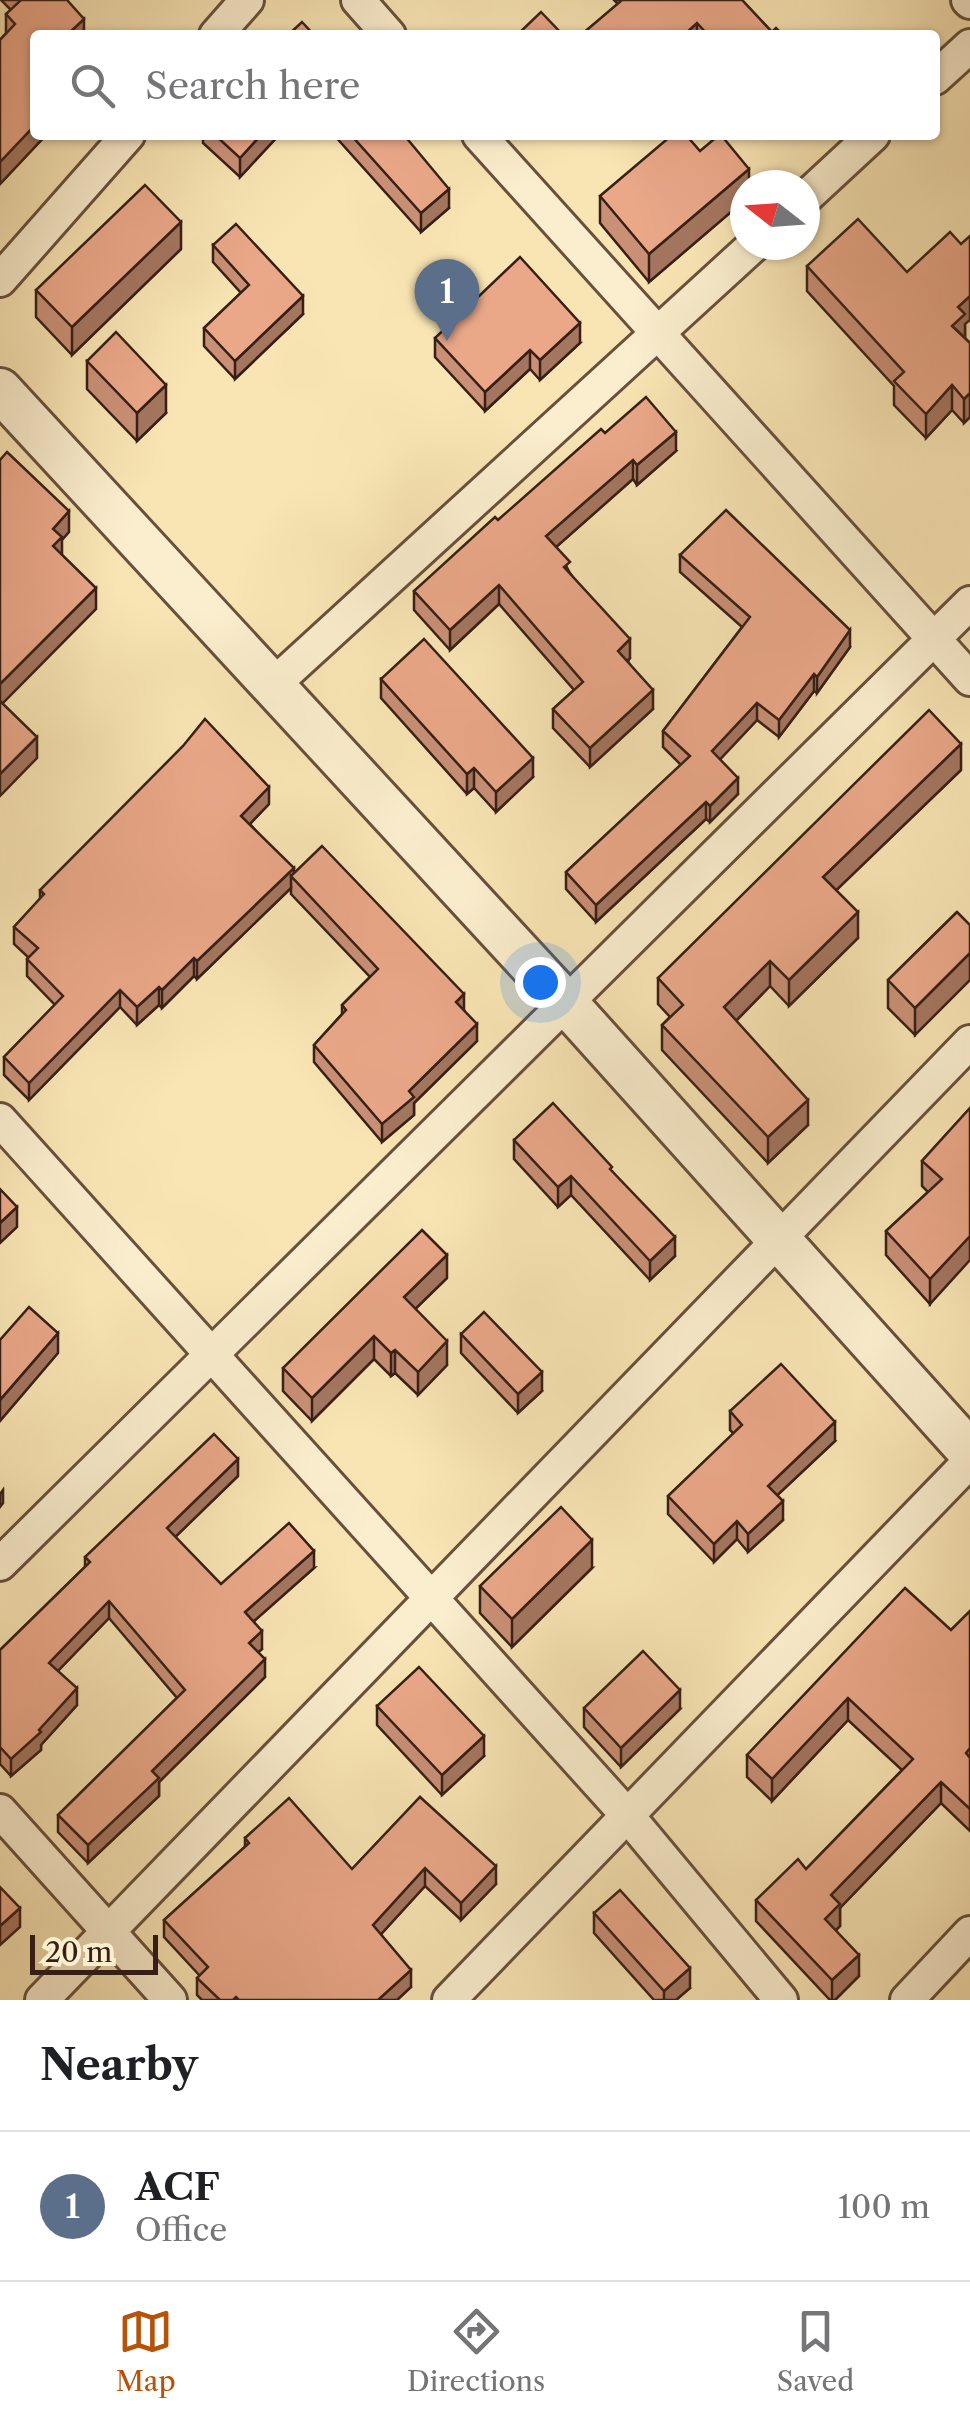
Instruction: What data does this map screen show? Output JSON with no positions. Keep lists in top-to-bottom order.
{
  "scale_bar": "20 m",
  "north": "left",
  "page": {
    "search": "Search here",
    "pins": "1",
    "scale": "20 m",
    "heading": "Nearby",
    "list": [
      {
        "mark": "1",
        "name": "ACF",
        "note": "Office",
        "value": "100 m"
      }
    ],
    "nav": ["Map", "Directions", "Saved"]
  }
}
